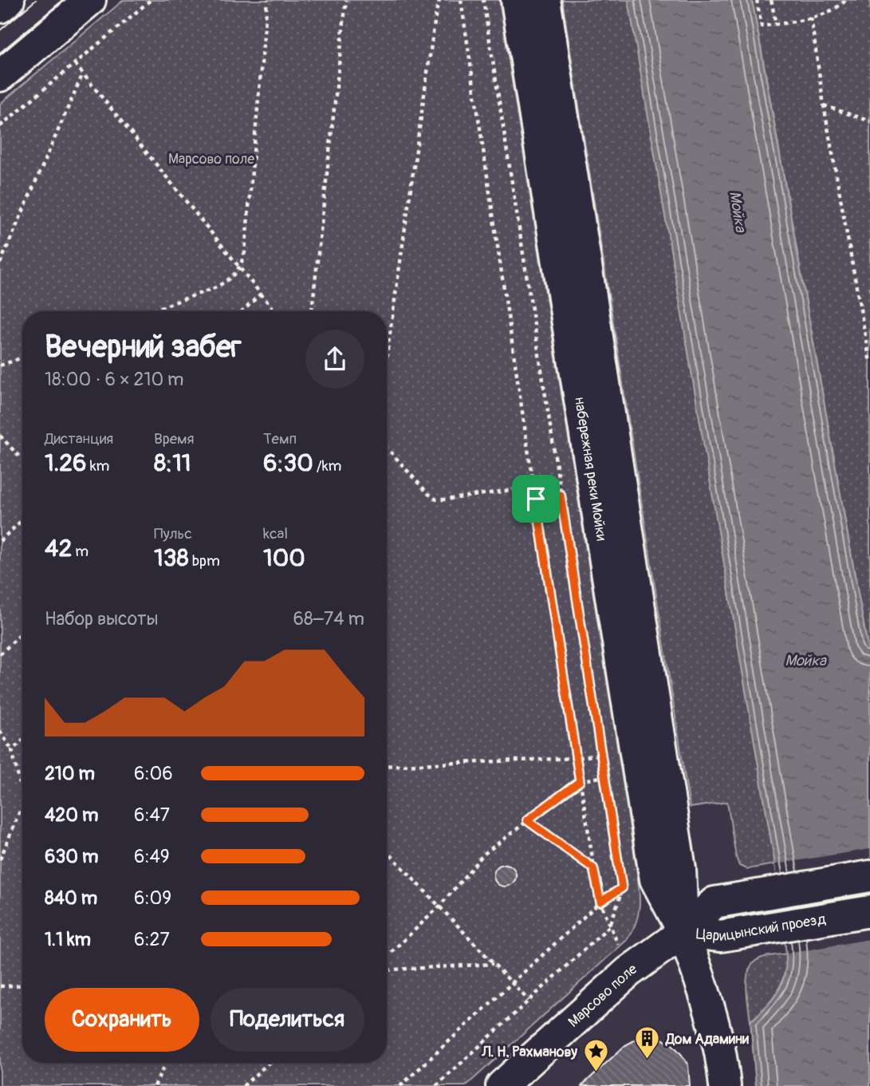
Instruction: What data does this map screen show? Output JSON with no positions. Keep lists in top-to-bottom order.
{
  "streets": {
    "main road": ["набережная реки Мойки", "Царицынский проезд", "Марсово поле"]
  },
  "crossings": [
    ["набережная реки Мойки", "Царицынский проезд"],
    ["набережная реки Мойки", "Марсово поле"],
    ["Царицынский проезд", "Марсово поле"]
  ],
  "water": ["Мойка"],
  "parks": ["Марсово поле"],
  "places": {
    "building": ["Дом Адамини"],
    "place": ["Л. Н. Рахманову"]
  },
  "page": {
    "heading": ["Вечерний забег", "18:00 · 6 × 210 m"],
    "stats": [
      ["Дистанция", "1.26 km"],
      ["Время", "8:11"],
      ["Темп", "6:30 /km"],
      ["42 m"],
      ["Пульс", "138 bpm"],
      ["kcal", "100"]
    ],
    "chart": ["Набор высоты", "68–74 m"],
    "list": [
      {
        "name": "210 m",
        "note": "6:06"
      },
      {
        "name": "420 m",
        "note": "6:47"
      },
      {
        "name": "630 m",
        "note": "6:49"
      },
      {
        "name": "840 m",
        "note": "6:09"
      },
      {
        "name": "1.1 km",
        "note": "6:27"
      }
    ],
    "buttons": ["Сохранить", "Поделиться"]
  }
}
